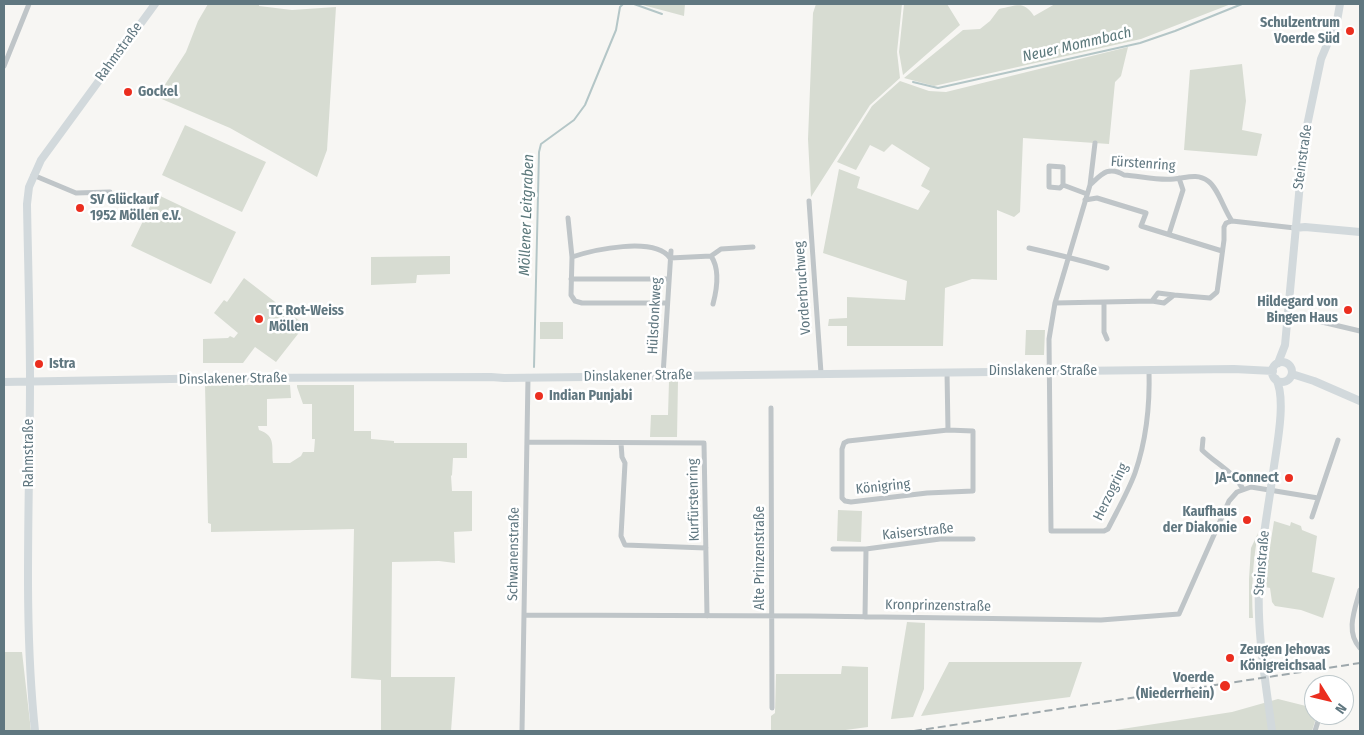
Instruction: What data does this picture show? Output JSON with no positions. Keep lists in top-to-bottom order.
{
  "streets": {
    "main road": ["Rahmstraße", "Steinstraße", "Dinslakener Straße"],
    "street": [
      "Fürstenring",
      "Vorderbruchweg",
      "Hülsdonkweg",
      "Königring",
      "Herzogring",
      "Kurfürstenring",
      "Kaiserstraße",
      "Schwanenstraße",
      "Alte Prinzenstraße",
      "Kronprinzenstraße"
    ]
  },
  "crossings": [
    ["Rahmstraße", "Dinslakener Straße"],
    ["Steinstraße", "Dinslakener Straße"],
    ["Fürstenring", "Dinslakener Straße"],
    ["Fürstenring", "Herzogring"],
    ["Vorderbruchweg", "Dinslakener Straße"],
    ["Hülsdonkweg", "Dinslakener Straße"],
    ["Dinslakener Straße", "Herzogring"],
    ["Dinslakener Straße", "Schwanenstraße"],
    ["Kurfürstenring", "Schwanenstraße"],
    ["Kurfürstenring", "Kronprinzenstraße"],
    ["Kaiserstraße", "Kronprinzenstraße"],
    ["Schwanenstraße", "Kronprinzenstraße"],
    ["Alte Prinzenstraße", "Kronprinzenstraße"]
  ],
  "water": ["Neuer Mommbach", "Möllener Leitgraben"],
  "places": [
    "Schulzentrum Voerde Süd",
    "Gockel",
    "SV Glückauf 1952 Möllen e.V.",
    "Hildegard von Bingen Haus",
    "TC Rot-Weiss Möllen",
    "Istra",
    "Indian Punjabi",
    "JA-Connect",
    "Kaufhaus der Diakonie",
    "Zeugen Jehovas Königreichsaal",
    "Voerde (Niederrhein)"
  ],
  "north": "bottom right"
}
